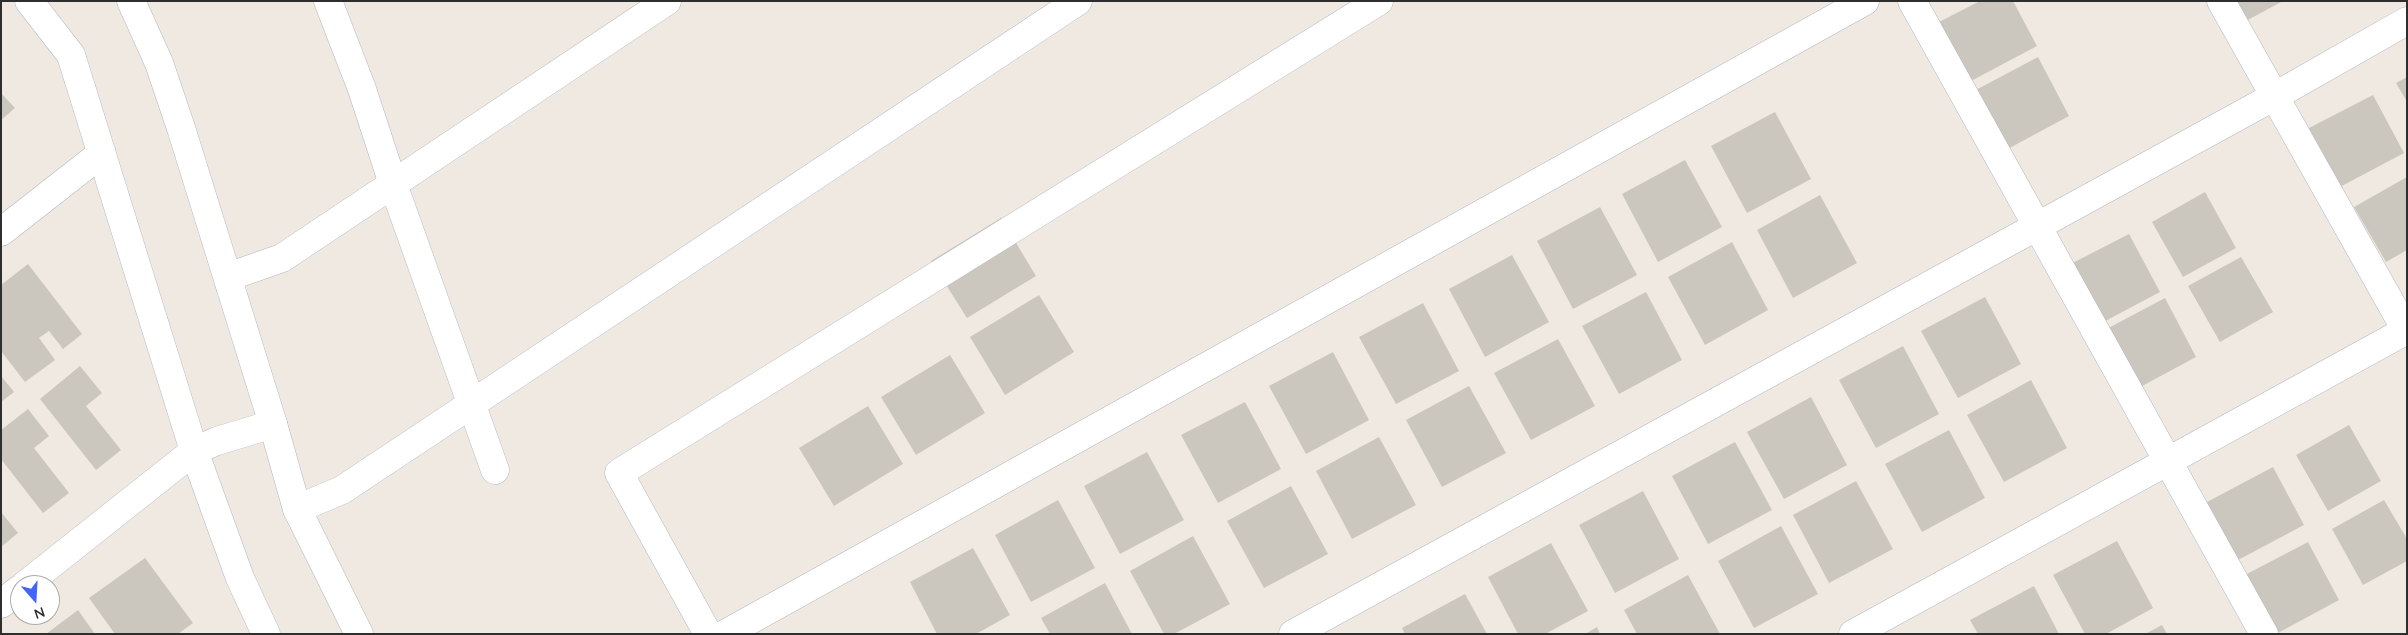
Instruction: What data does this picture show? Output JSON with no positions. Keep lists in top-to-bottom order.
{
  "north": "bottom"
}
